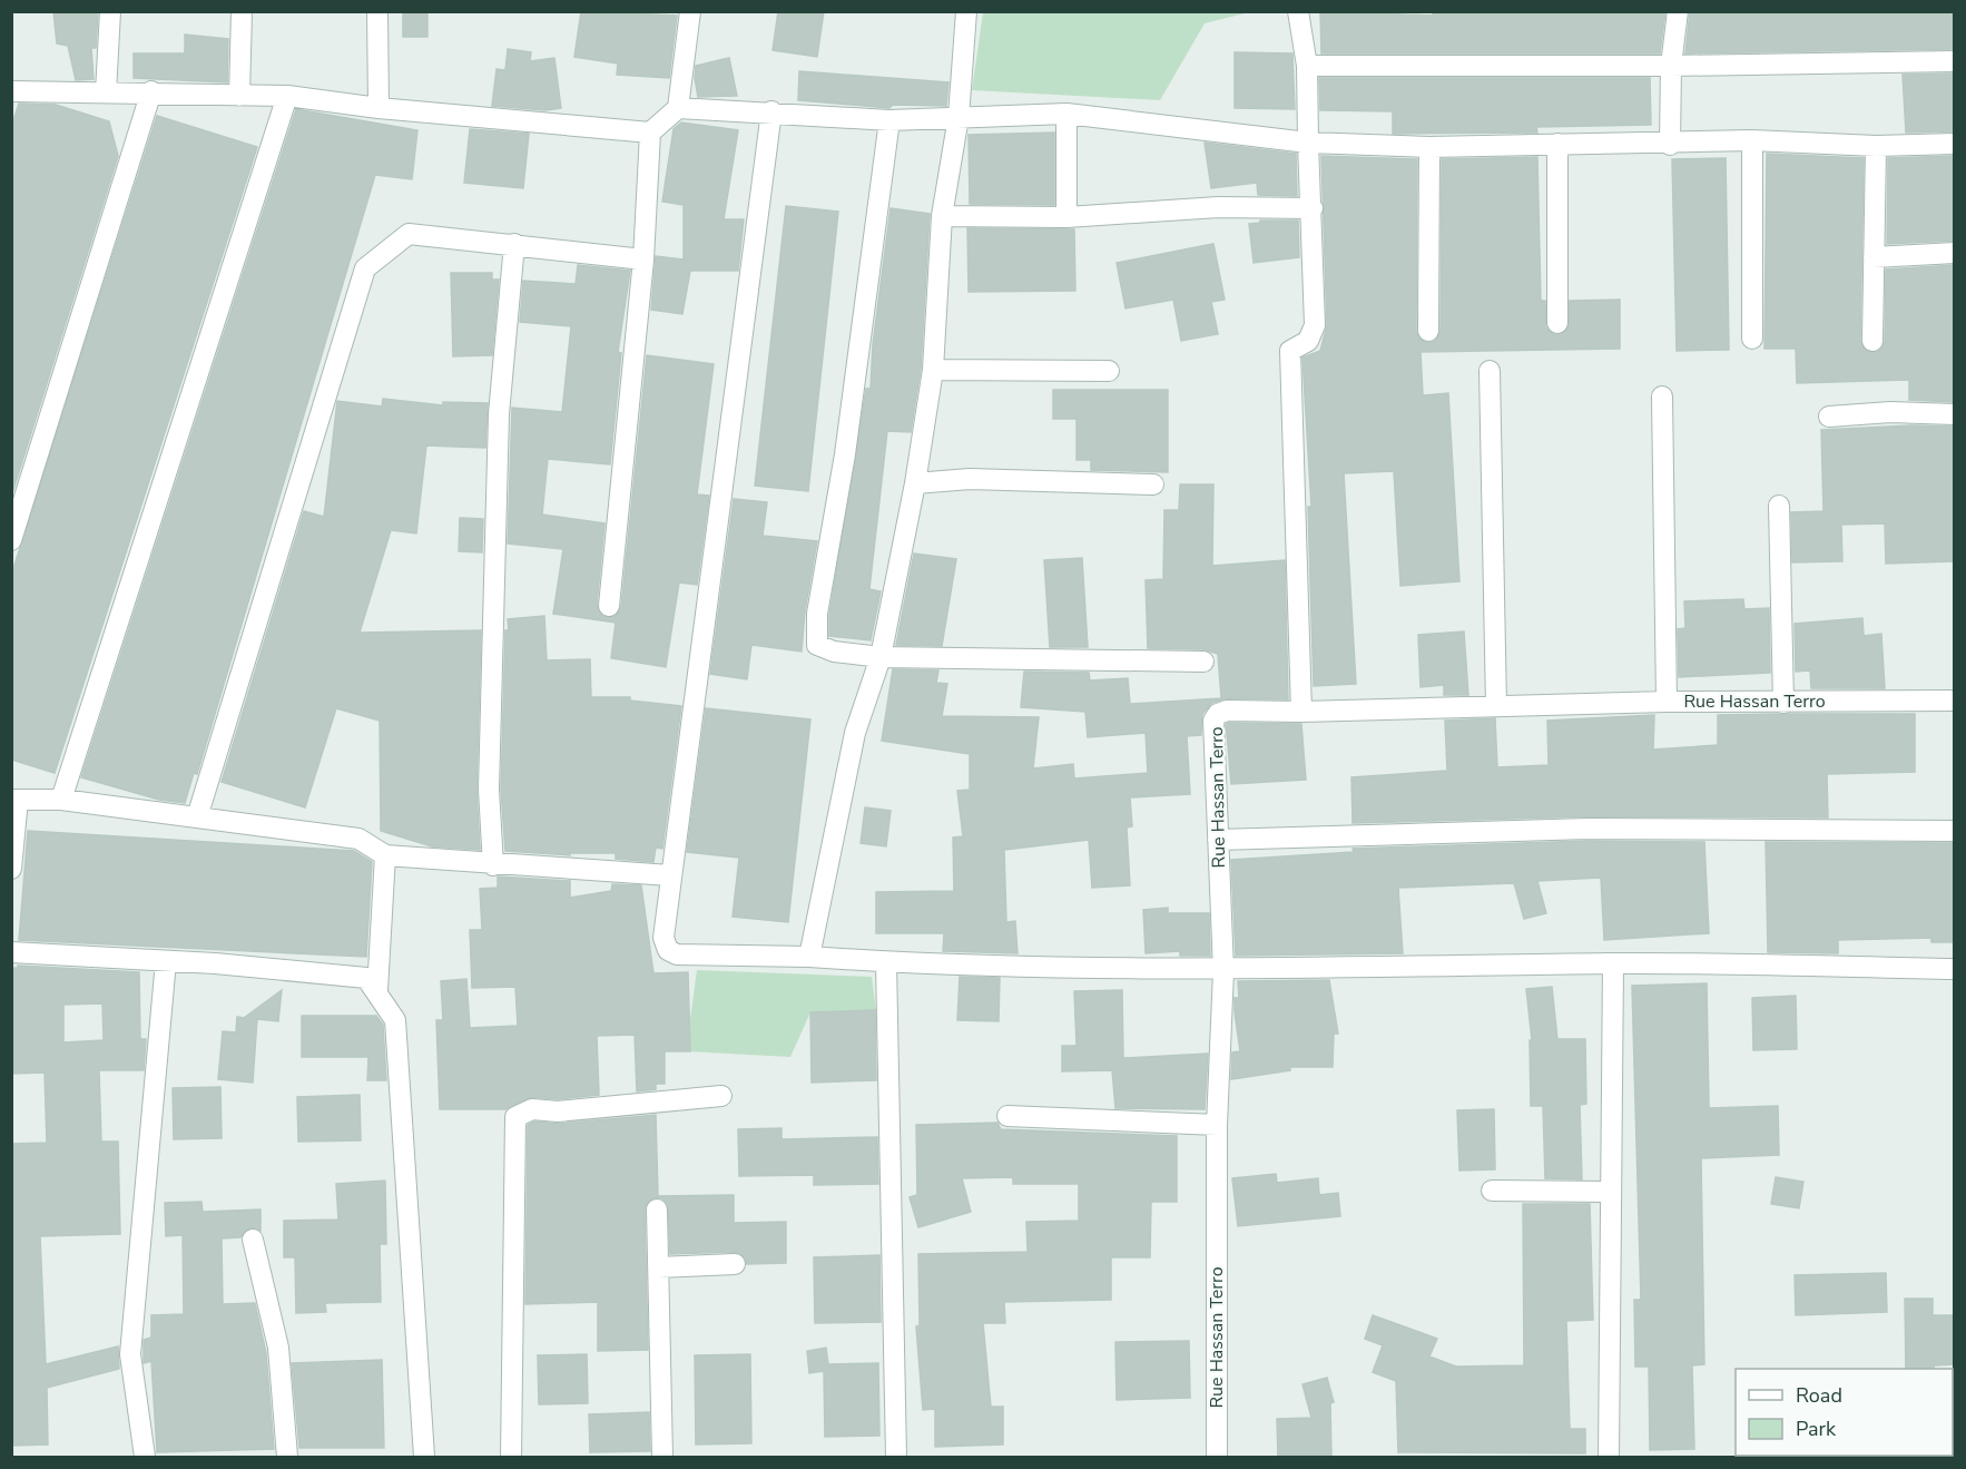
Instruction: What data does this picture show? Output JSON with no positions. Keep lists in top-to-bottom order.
{
  "streets": {
    "street": ["Rue Hassan Terro"]
  },
  "legend": ["Road", "Park"]
}
